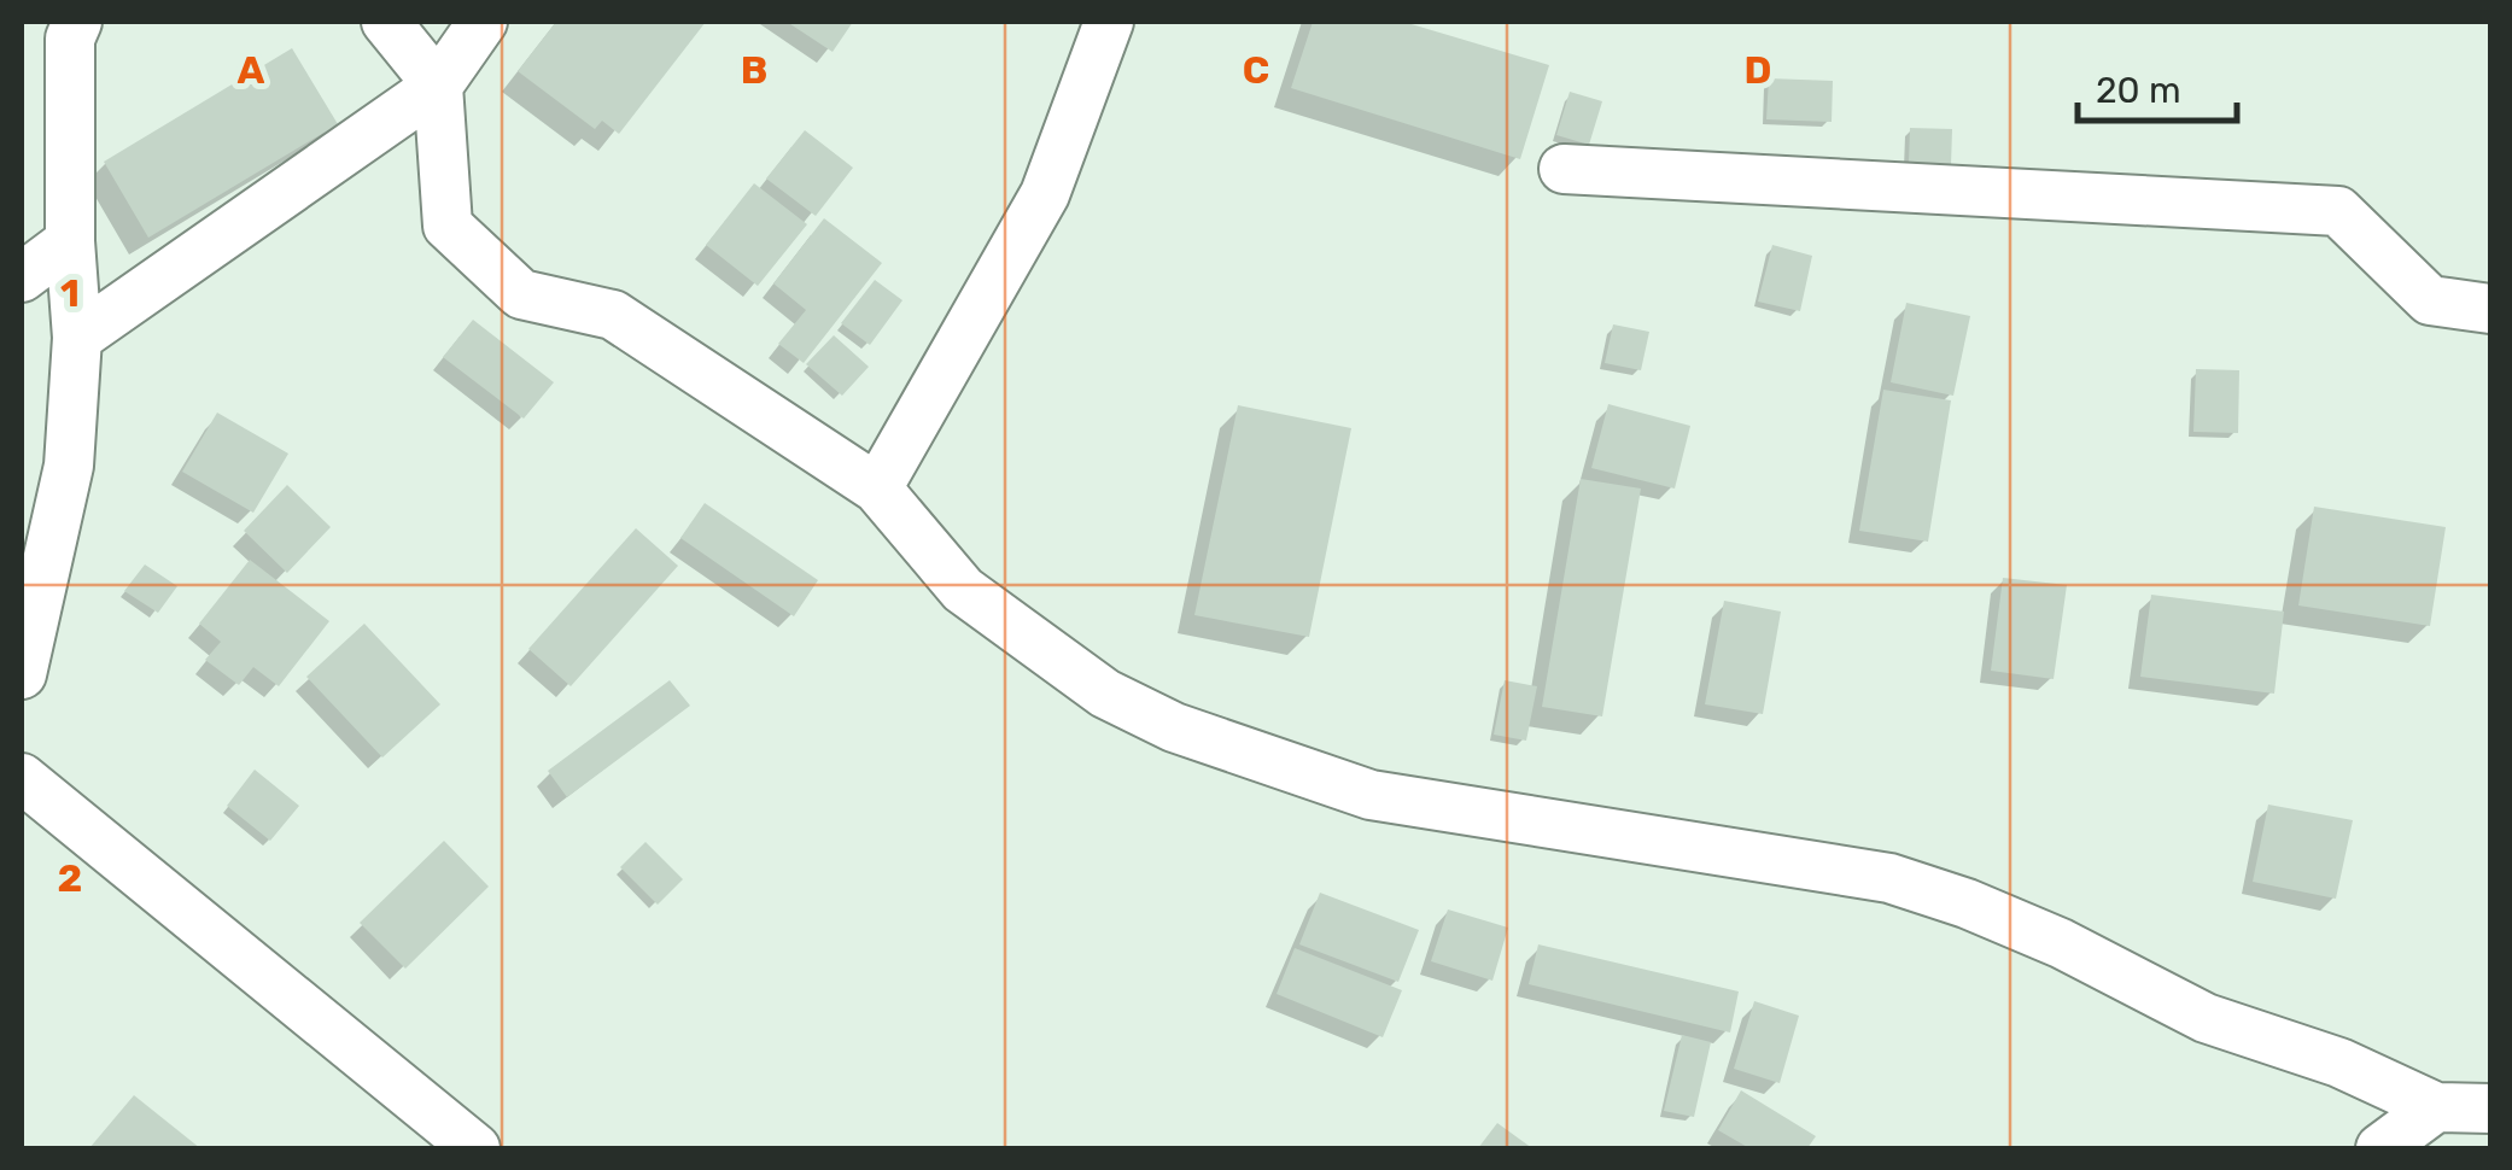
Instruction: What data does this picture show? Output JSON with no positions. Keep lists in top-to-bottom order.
{
  "scale_bar": "20 m",
  "grid": {
    "columns": [
      "A",
      "B",
      "C",
      "D"
    ],
    "rows": ["1", "2"]
  }
}
